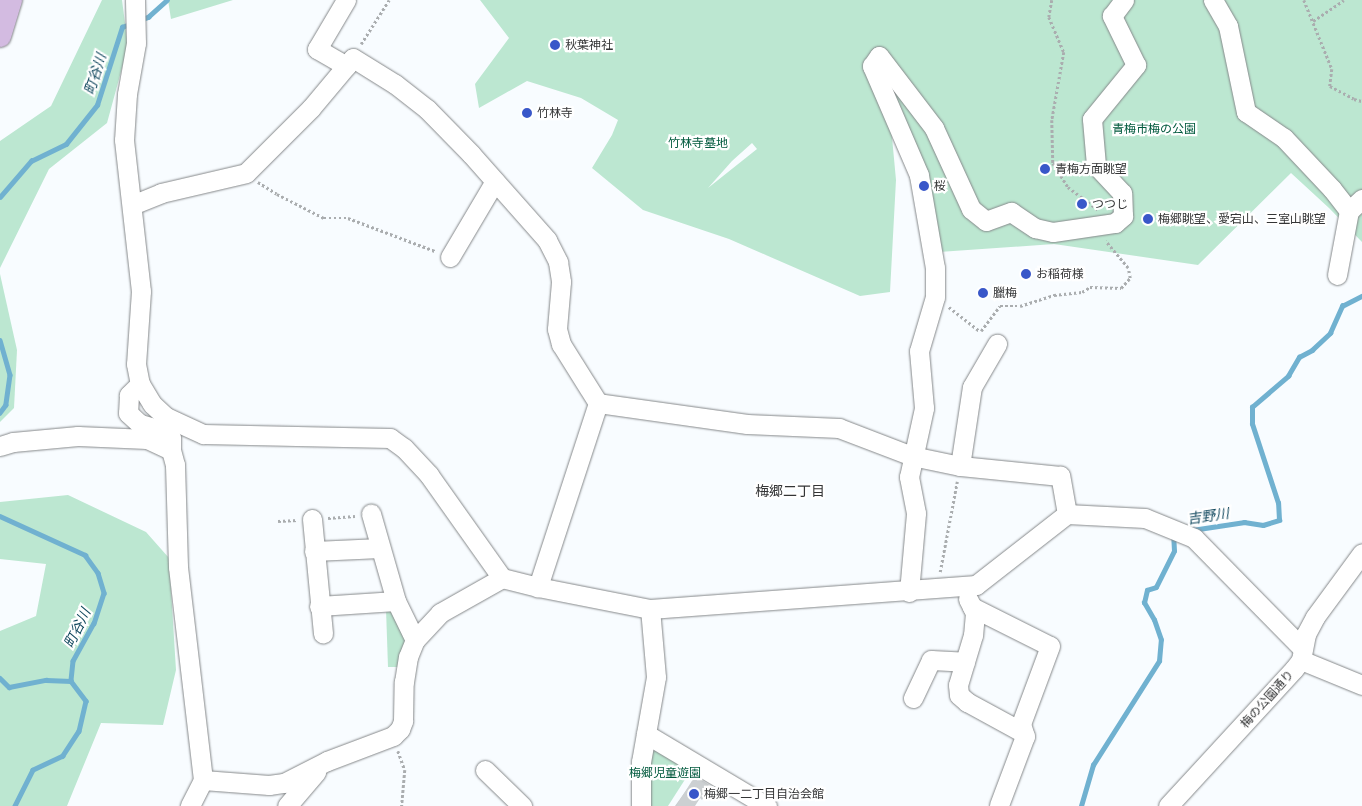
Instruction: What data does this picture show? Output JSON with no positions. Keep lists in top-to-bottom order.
{
  "streets": {
    "street": ["梅の公園通り"]
  },
  "districts": ["梅郷二丁目"],
  "water": ["町谷川", "吉野川"],
  "parks": ["青梅市梅の公園", "竹林寺墓地", "梅郷児童遊園"],
  "places": [
    "秋葉神社",
    "竹林寺",
    "青梅方面眺望",
    "桜",
    "つつじ",
    "梅郷眺望、愛宕山、三室山眺望",
    "お稲荷様",
    "臘梅",
    "梅郷一二丁目自治会館"
  ]
}
